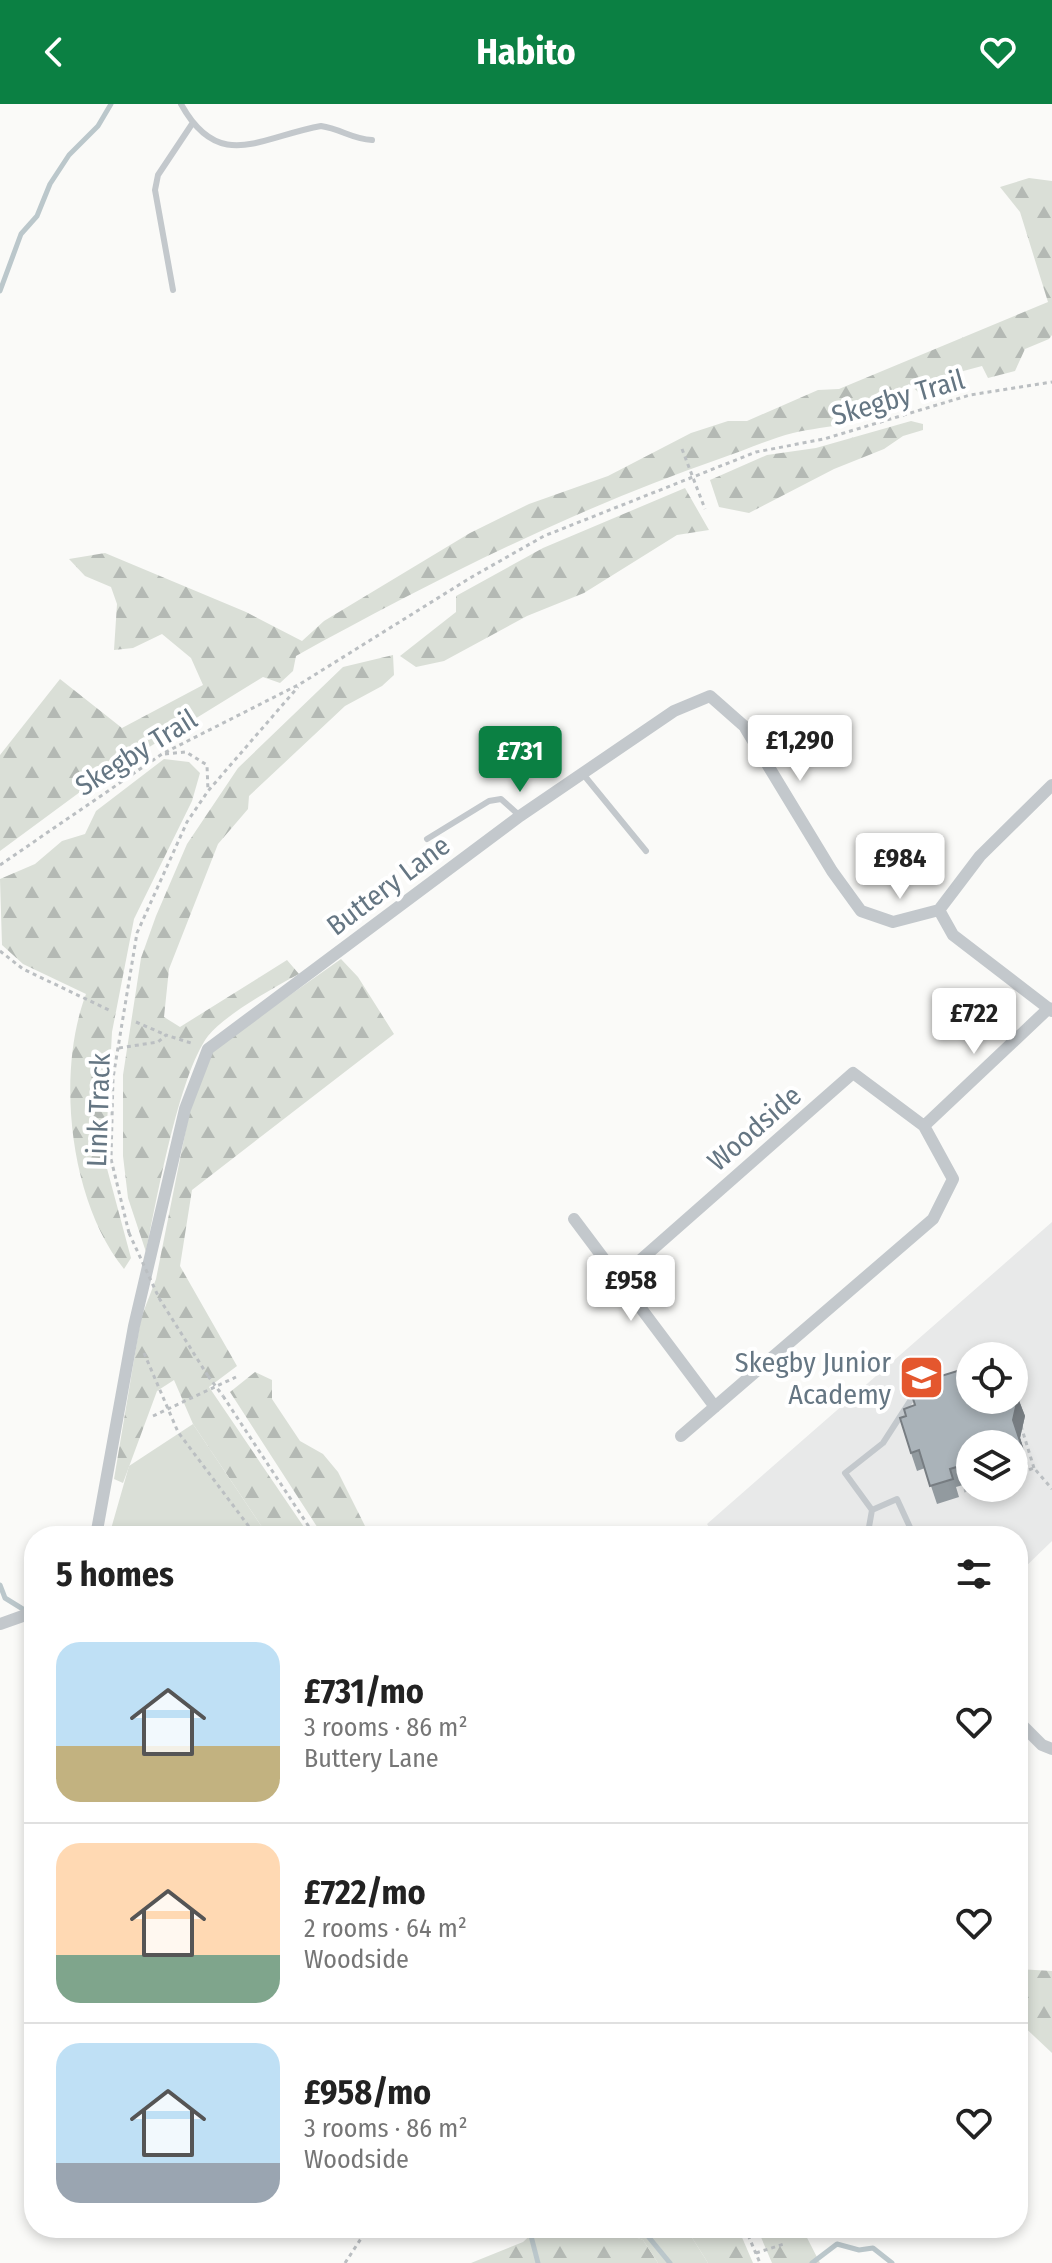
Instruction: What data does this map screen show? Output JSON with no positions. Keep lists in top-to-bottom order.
{
  "streets": {
    "street": ["Buttery Lane", "Woodside"],
    "path": ["Skegby Trail", "Link Track"]
  },
  "crossings": [
    ["Skegby Trail", "Link Track"]
  ],
  "places": {
    "school or university": ["Skegby Junior Academy"]
  },
  "page": {
    "header": "Habito",
    "price": [
      "£1,290",
      "£731",
      "£984",
      "£722",
      "£958"
    ],
    "heading": "5 homes",
    "list": [
      {
        "name": "£731/mo",
        "note": "3 rooms · 86 m² · Buttery Lane"
      },
      {
        "name": "£722/mo",
        "note": "2 rooms · 64 m² · Woodside"
      },
      {
        "name": "£958/mo",
        "note": "3 rooms · 86 m² · Woodside"
      }
    ]
  }
}
